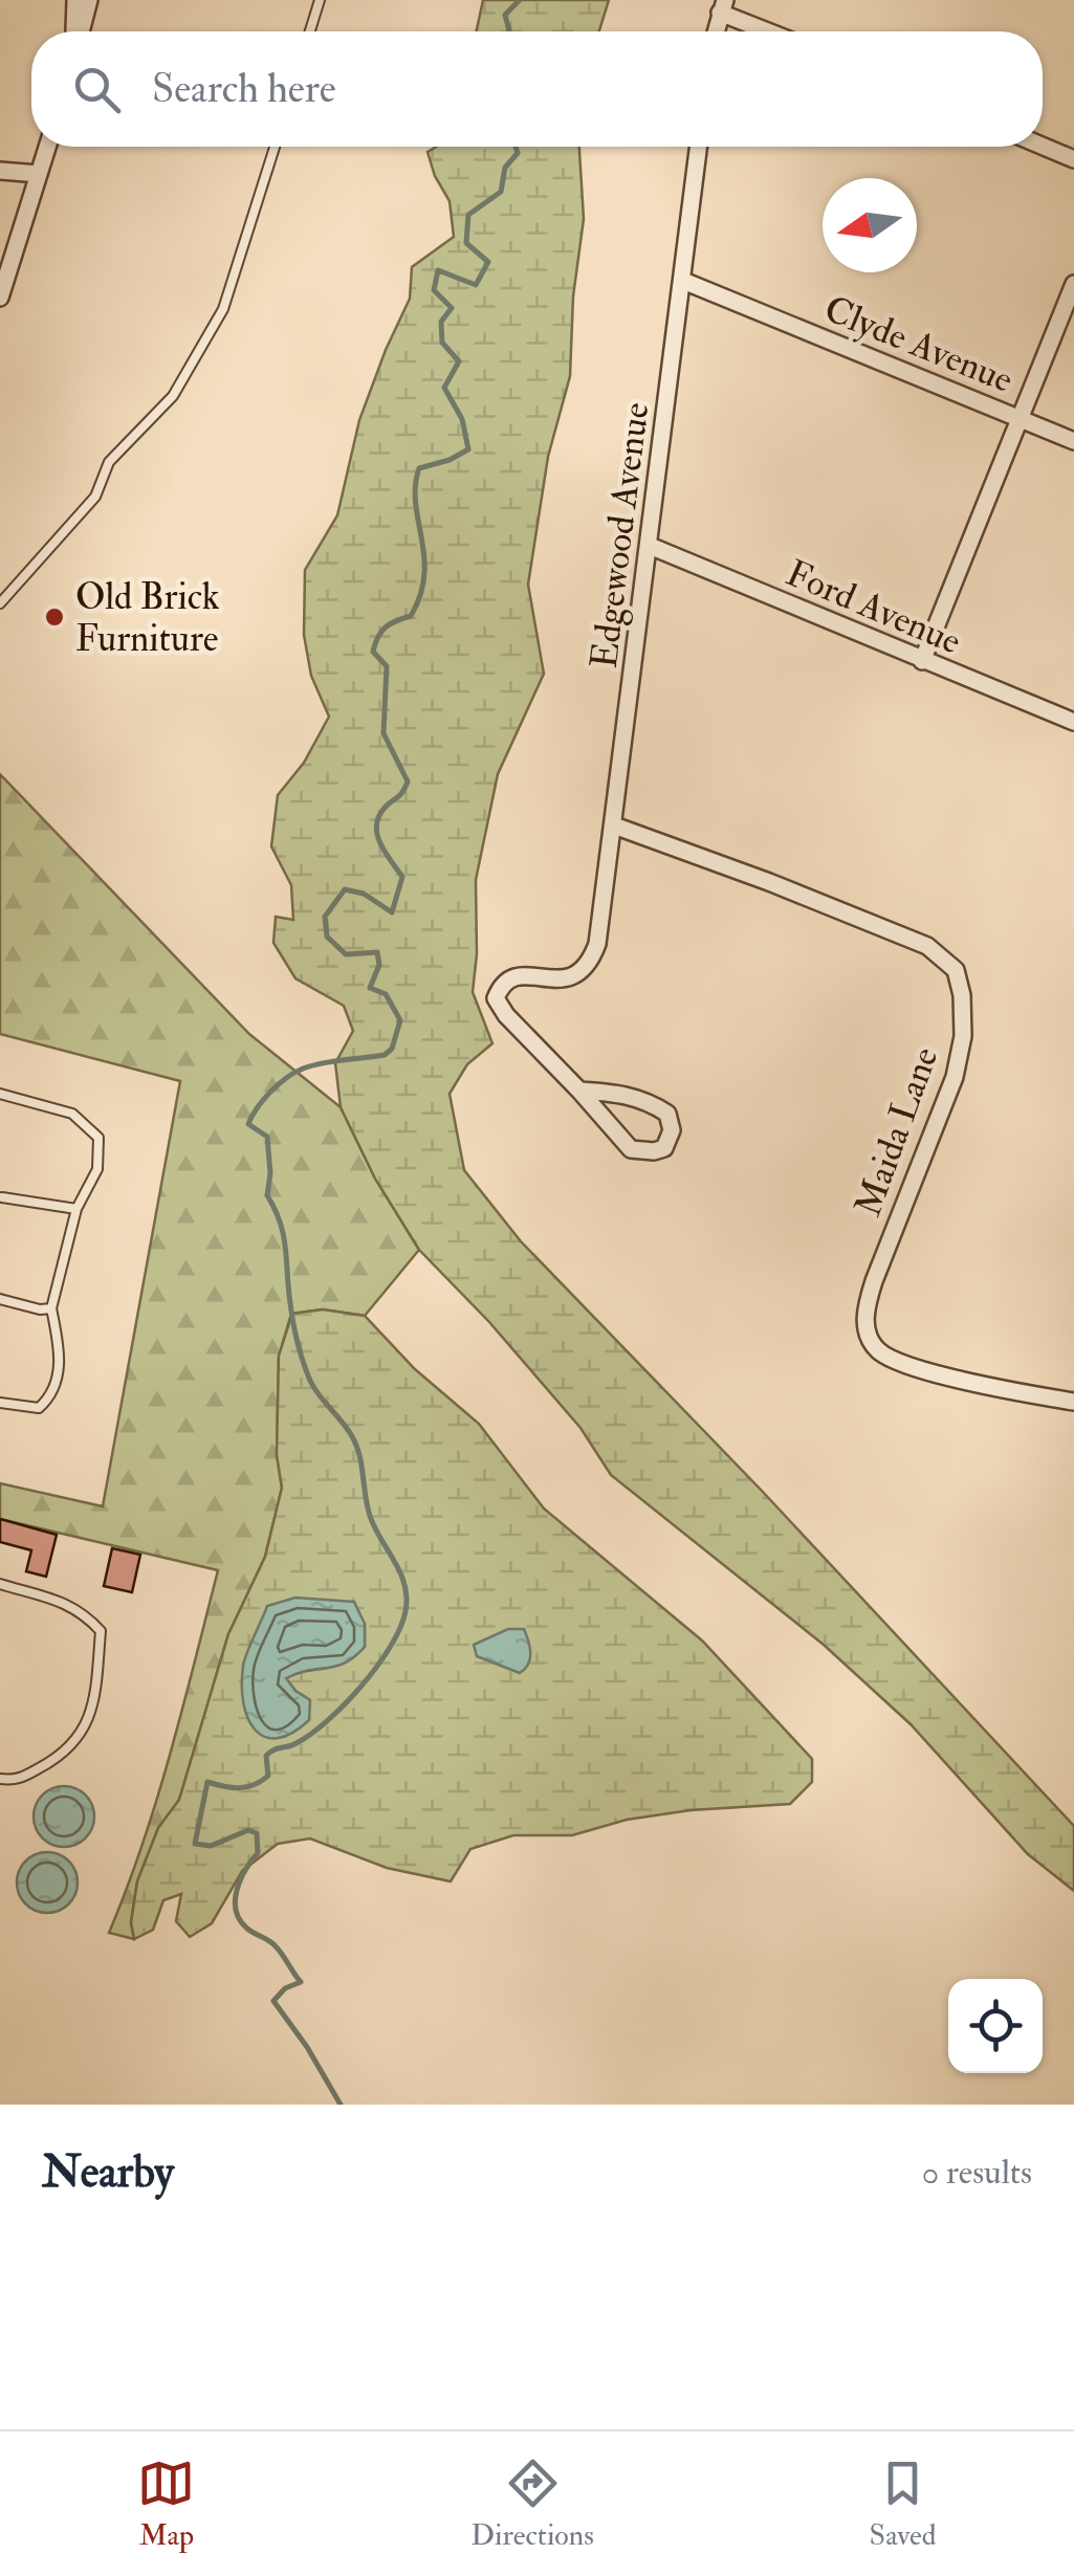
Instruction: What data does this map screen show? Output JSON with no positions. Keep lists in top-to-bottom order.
{
  "streets": {
    "street": [
      "Clyde Avenue",
      "Edgewood Avenue",
      "Ford Avenue",
      "Maida Lane"
    ]
  },
  "crossings": [
    ["Clyde Avenue", "Edgewood Avenue"],
    ["Edgewood Avenue", "Ford Avenue"],
    ["Edgewood Avenue", "Maida Lane"]
  ],
  "places": ["Old Brick Furniture"],
  "north": "left",
  "page": {
    "search": "Search here",
    "heading": ["Nearby", "0 results"],
    "nav": ["Map", "Directions", "Saved"]
  }
}
